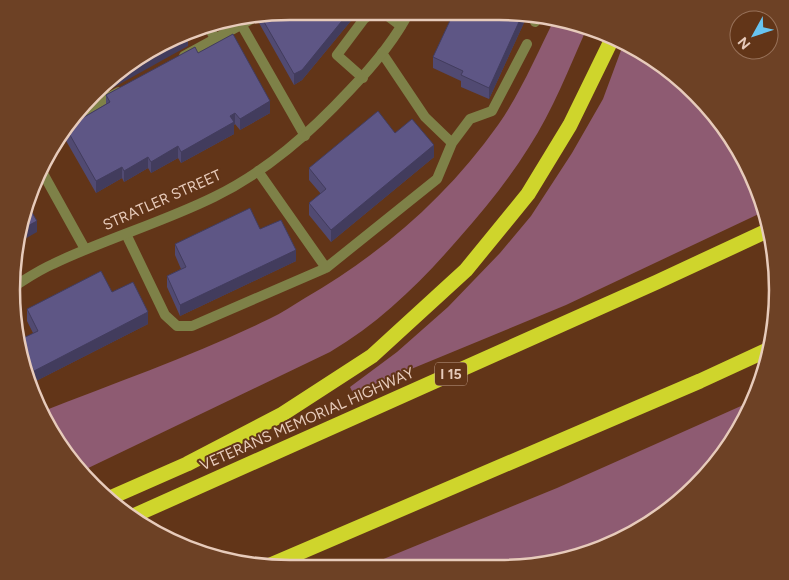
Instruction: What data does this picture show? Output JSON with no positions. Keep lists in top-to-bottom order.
{
  "streets": {
    "highway": ["I 15", "VETERANS MEMORIAL HIGHWAY"],
    "street": ["STRATLER STREET"]
  },
  "north": "bottom left"
}
